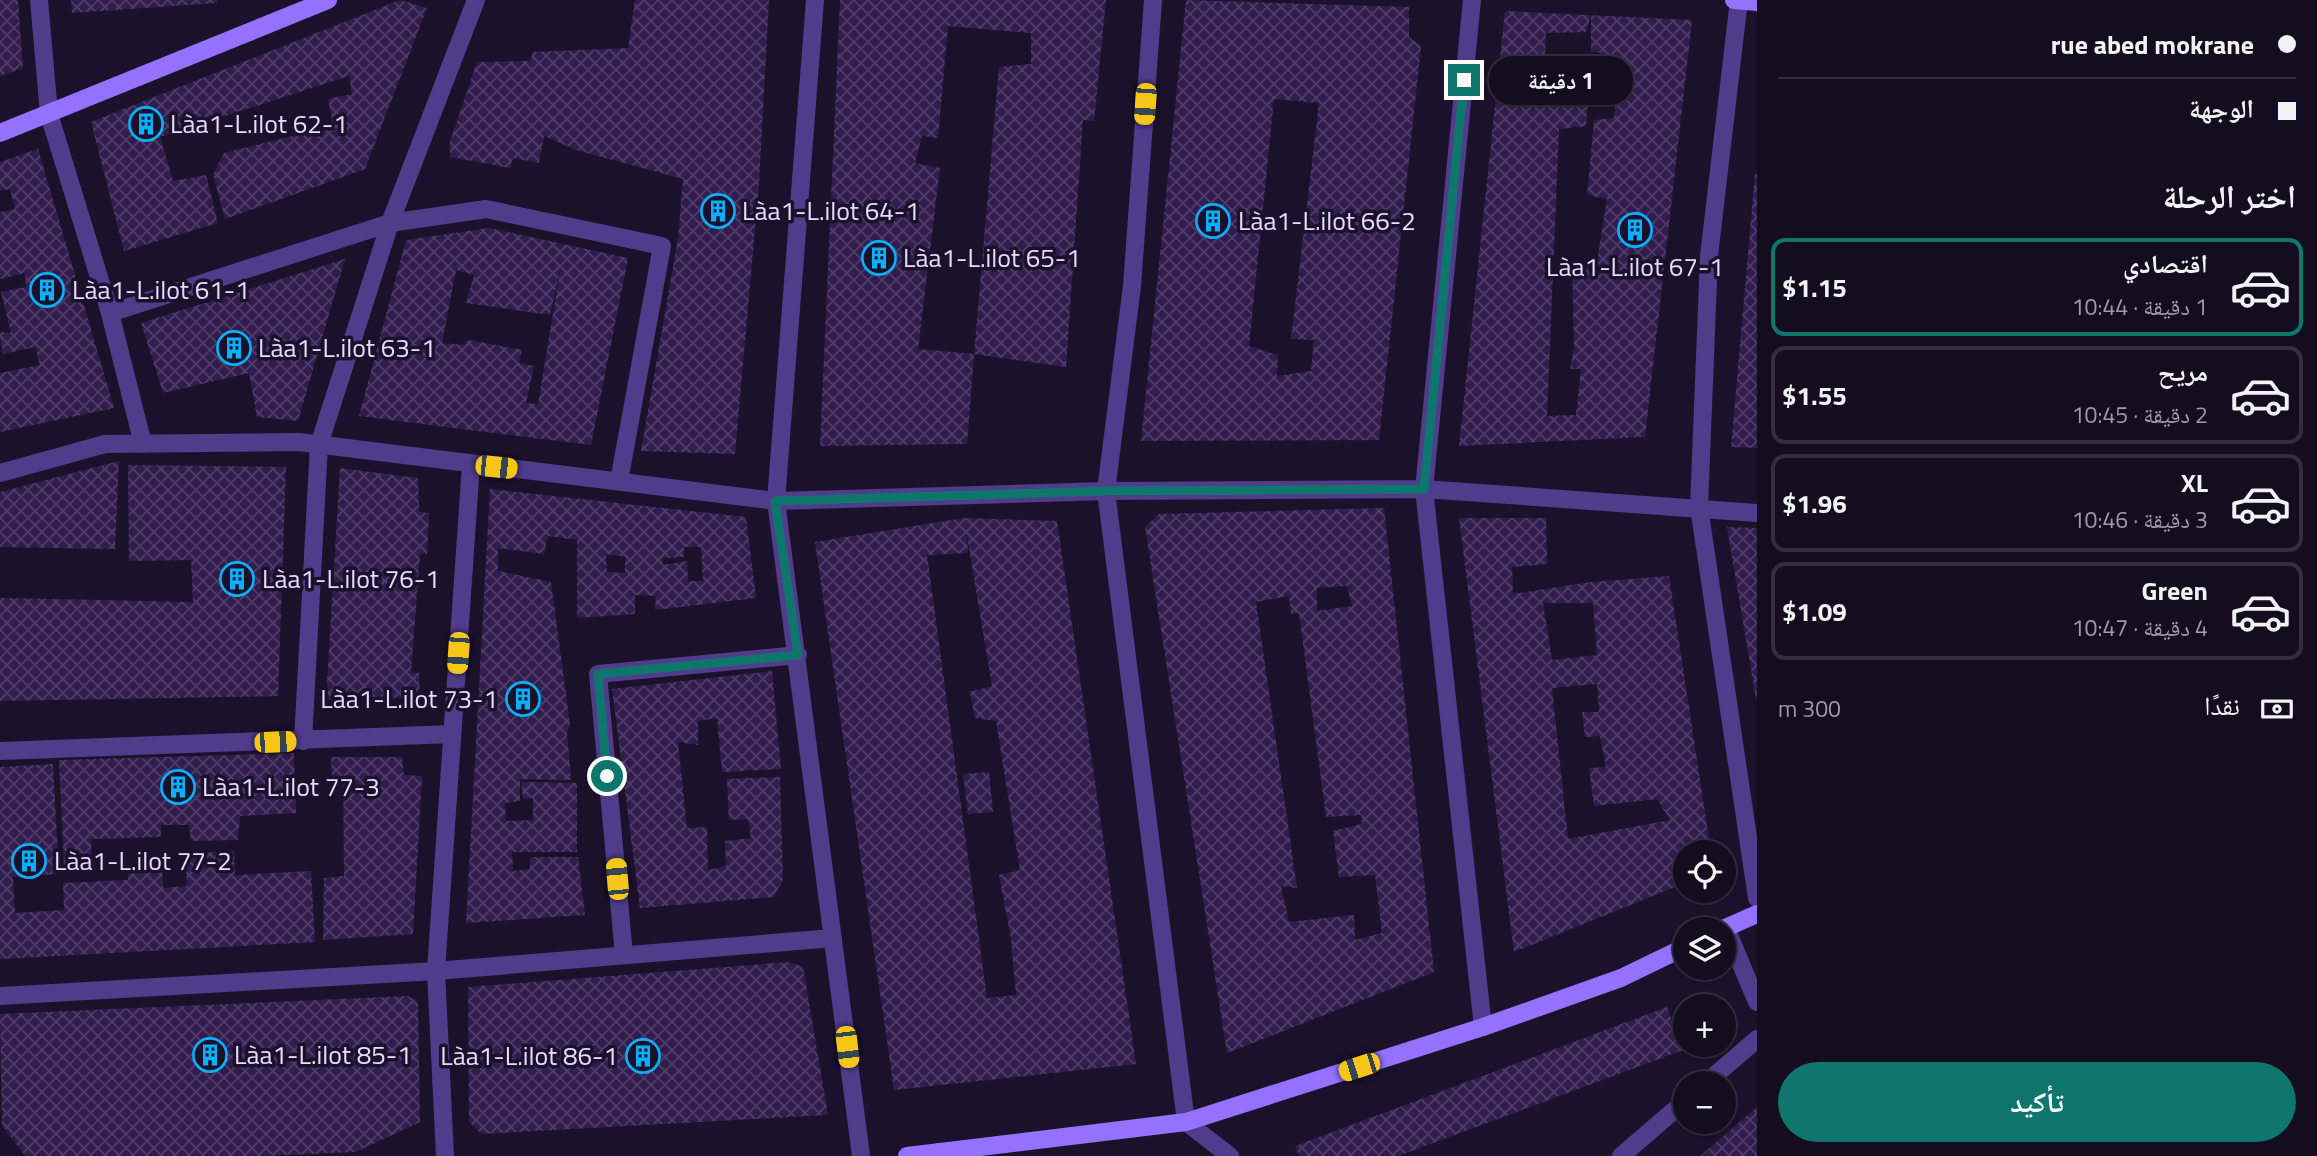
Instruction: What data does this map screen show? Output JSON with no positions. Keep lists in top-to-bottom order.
{
  "places": {
    "building": [
      "Làa1-L.ilot 62-1",
      "Làa1-L.ilot 64-1",
      "Làa1-L.ilot 66-2",
      "Làa1-L.ilot 67-1",
      "Làa1-L.ilot 65-1",
      "Làa1-L.ilot 61-1",
      "Làa1-L.ilot 63-1",
      "Làa1-L.ilot 76-1",
      "Làa1-L.ilot 73-1",
      "Làa1-L.ilot 77-3",
      "Làa1-L.ilot 77-2",
      "Làa1-L.ilot 85-1",
      "Làa1-L.ilot 86-1"
    ]
  },
  "page": {
    "banner": ["rue abed mokrane", "الوجهة"],
    "bubble": "1 دقيقة",
    "heading": "اختر الرحلة",
    "list": [
      {
        "name": "اقتصادي",
        "note": "1 دقيقة · 10:44",
        "value": "$1.15"
      },
      {
        "name": "مريح",
        "note": "2 دقيقة · 10:45",
        "value": "$1.55"
      },
      {
        "name": "XL",
        "note": "3 دقيقة · 10:46",
        "value": "$1.96"
      },
      {
        "name": "Green",
        "note": "4 دقيقة · 10:47",
        "value": "$1.09"
      }
    ],
    "pay": ["نقدًا", "300 m"],
    "map_buttons": ["+", "−"],
    "buttons": "تأكيد"
  }
}
